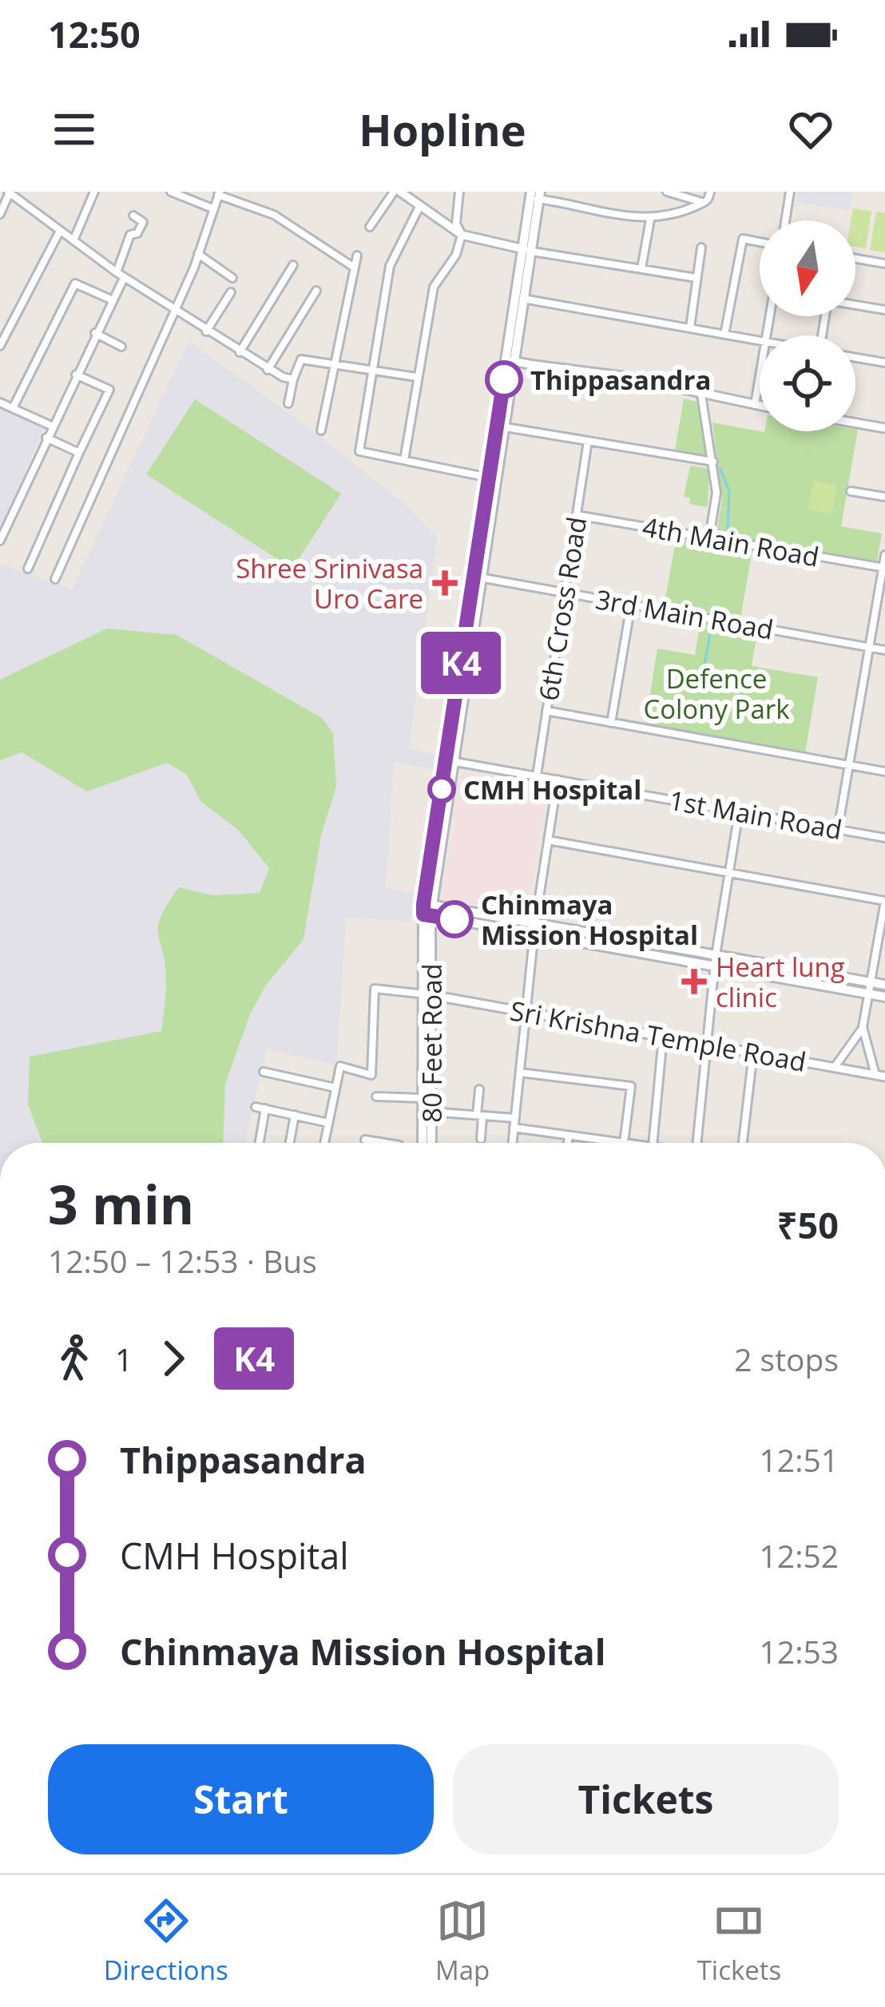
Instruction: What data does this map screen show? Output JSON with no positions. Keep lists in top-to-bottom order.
{
  "streets": {
    "main road": ["80 Feet Road"],
    "street": [
      "4th Main Road",
      "6th Cross Road",
      "3rd Main Road",
      "1st Main Road",
      "Sri Krishna Temple Road"
    ]
  },
  "crossings": [
    ["4th Main Road", "6th Cross Road"],
    ["6th Cross Road", "3rd Main Road"],
    ["6th Cross Road", "1st Main Road"],
    ["3rd Main Road", "80 Feet Road"],
    ["1st Main Road", "80 Feet Road"],
    ["Sri Krishna Temple Road", "80 Feet Road"]
  ],
  "parks": ["Defence Colony Park"],
  "places": {
    "other": ["Thippasandra", "CMH Hospital", "Chinmaya Mission Hospital"],
    "health": ["Shree Srinivasa Uro Care", "Heart lung clinic"]
  },
  "lines": ["bus line K4"],
  "north": "bottom",
  "page": {
    "status": "12:50",
    "header": "Hopline",
    "on_map": "K4",
    "heading": ["3 min", "12:50 – 12:53 · Bus", "₹50"],
    "legs": ["1", "K4", "2 stops"],
    "list": [
      {
        "name": "Thippasandra",
        "value": "12:51"
      },
      {
        "name": "CMH Hospital",
        "value": "12:52"
      },
      {
        "name": "Chinmaya Mission Hospital",
        "value": "12:53"
      }
    ],
    "buttons": ["Start", "Tickets"],
    "tabs": ["Directions", "Map", "Tickets"]
  }
}
